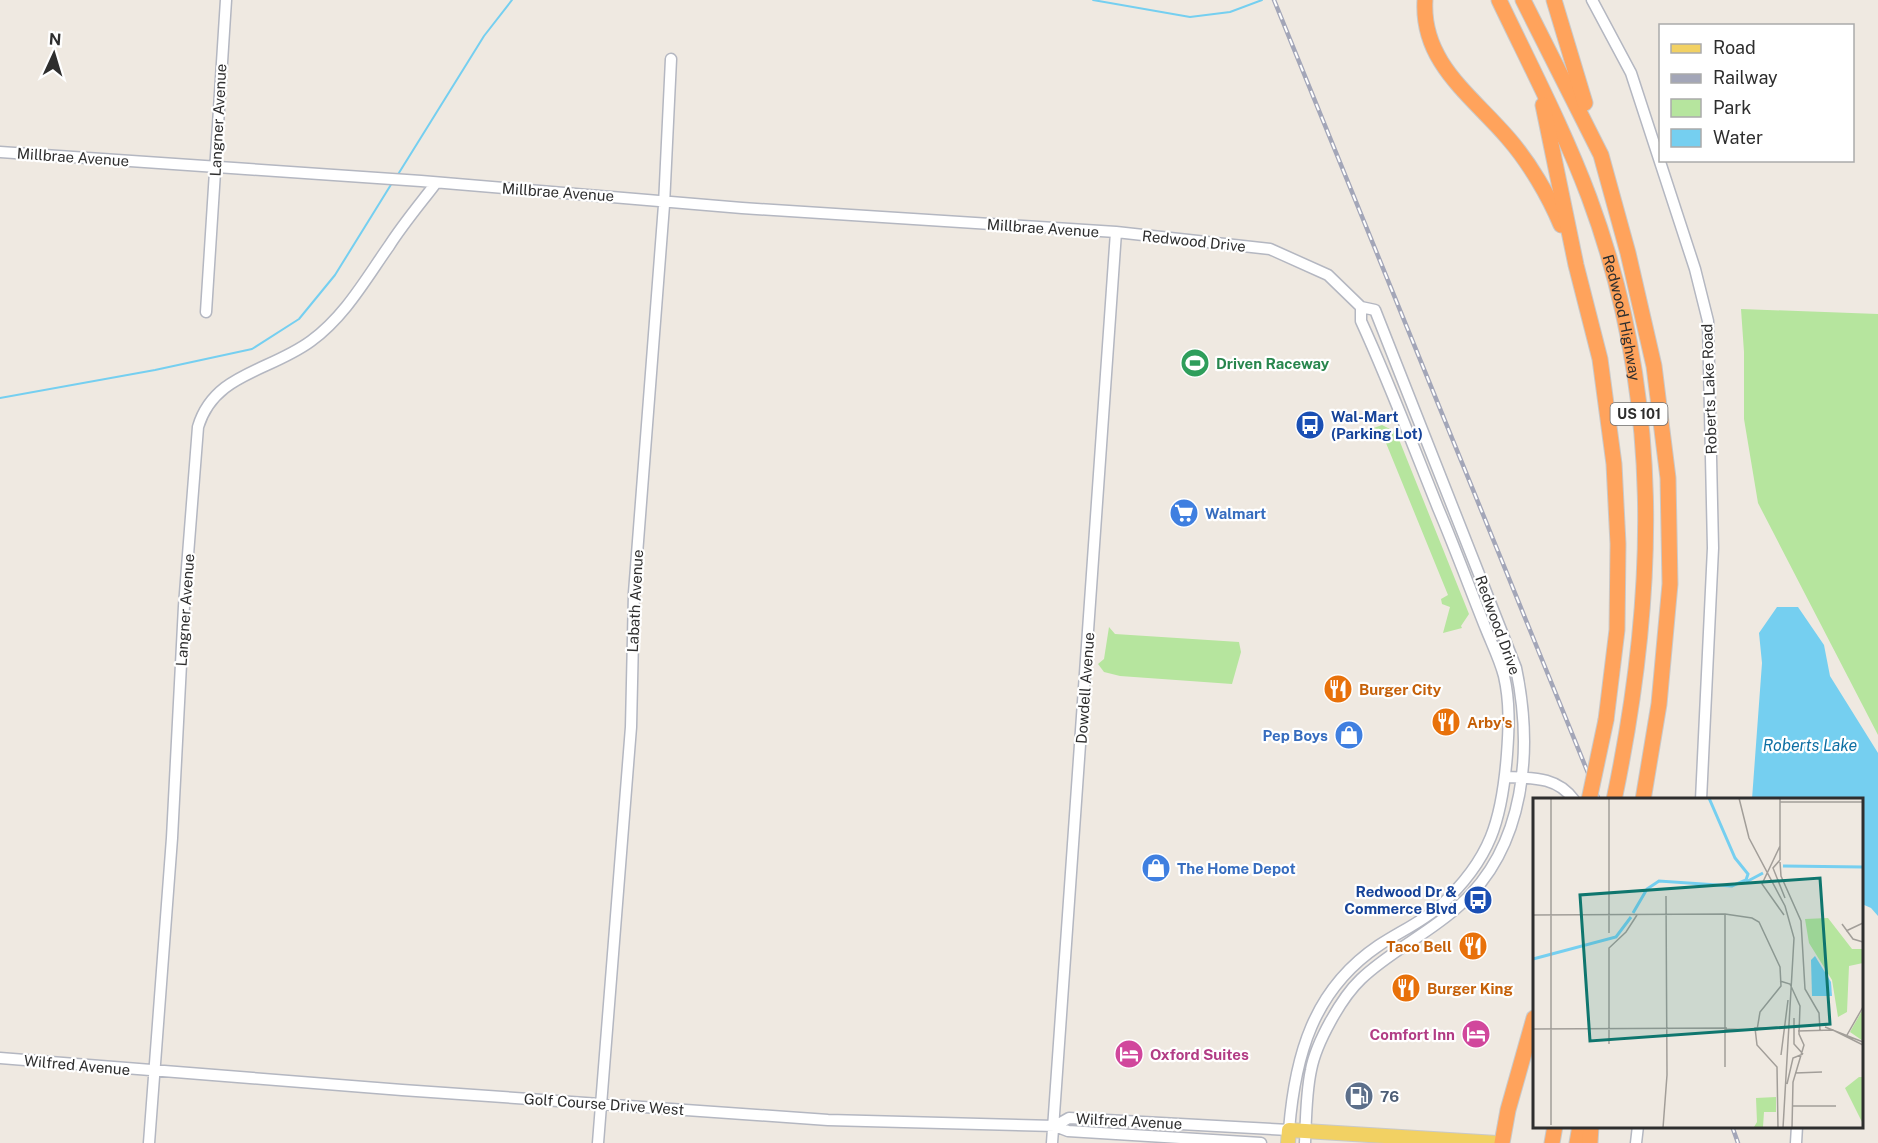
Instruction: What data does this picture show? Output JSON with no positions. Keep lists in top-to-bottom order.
{
  "streets": {
    "highway": ["Redwood Highway", "US 101"],
    "main road": ["Wilfred Avenue"],
    "street": [
      "Langner Avenue",
      "Millbrae Avenue",
      "Redwood Drive",
      "Roberts Lake Road",
      "Labath Avenue",
      "Dowdell Avenue",
      "Golf Course Drive West"
    ]
  },
  "crossings": [
    ["Langner Avenue", "Millbrae Avenue"],
    ["Langner Avenue", "Wilfred Avenue"],
    ["Langner Avenue", "Golf Course Drive West"],
    ["Millbrae Avenue", "Redwood Drive"],
    ["Millbrae Avenue", "Labath Avenue"],
    ["Millbrae Avenue", "Dowdell Avenue"],
    ["Redwood Drive", "Dowdell Avenue"],
    ["Redwood Drive", "Wilfred Avenue"],
    ["Labath Avenue", "Golf Course Drive West"],
    ["Dowdell Avenue", "Wilfred Avenue"],
    ["Dowdell Avenue", "Golf Course Drive West"],
    ["Wilfred Avenue", "Golf Course Drive West"]
  ],
  "water": ["Roberts Lake"],
  "places": {
    "sports": ["Driven Raceway"],
    "bus stop": ["Wal-Mart (Parking Lot)", "Redwood Dr & Commerce Blvd"],
    "supermarket": ["Walmart"],
    "restaurant": [
      "Burger City",
      "Arby's",
      "Taco Bell",
      "Burger King"
    ],
    "shop": ["Pep Boys", "The Home Depot"],
    "hotel": ["Comfort Inn", "Oxford Suites"],
    "fuel station": ["76"]
  },
  "legend": [
    "Road",
    "Railway",
    "Park",
    "Water"
  ],
  "north": "top"
}
